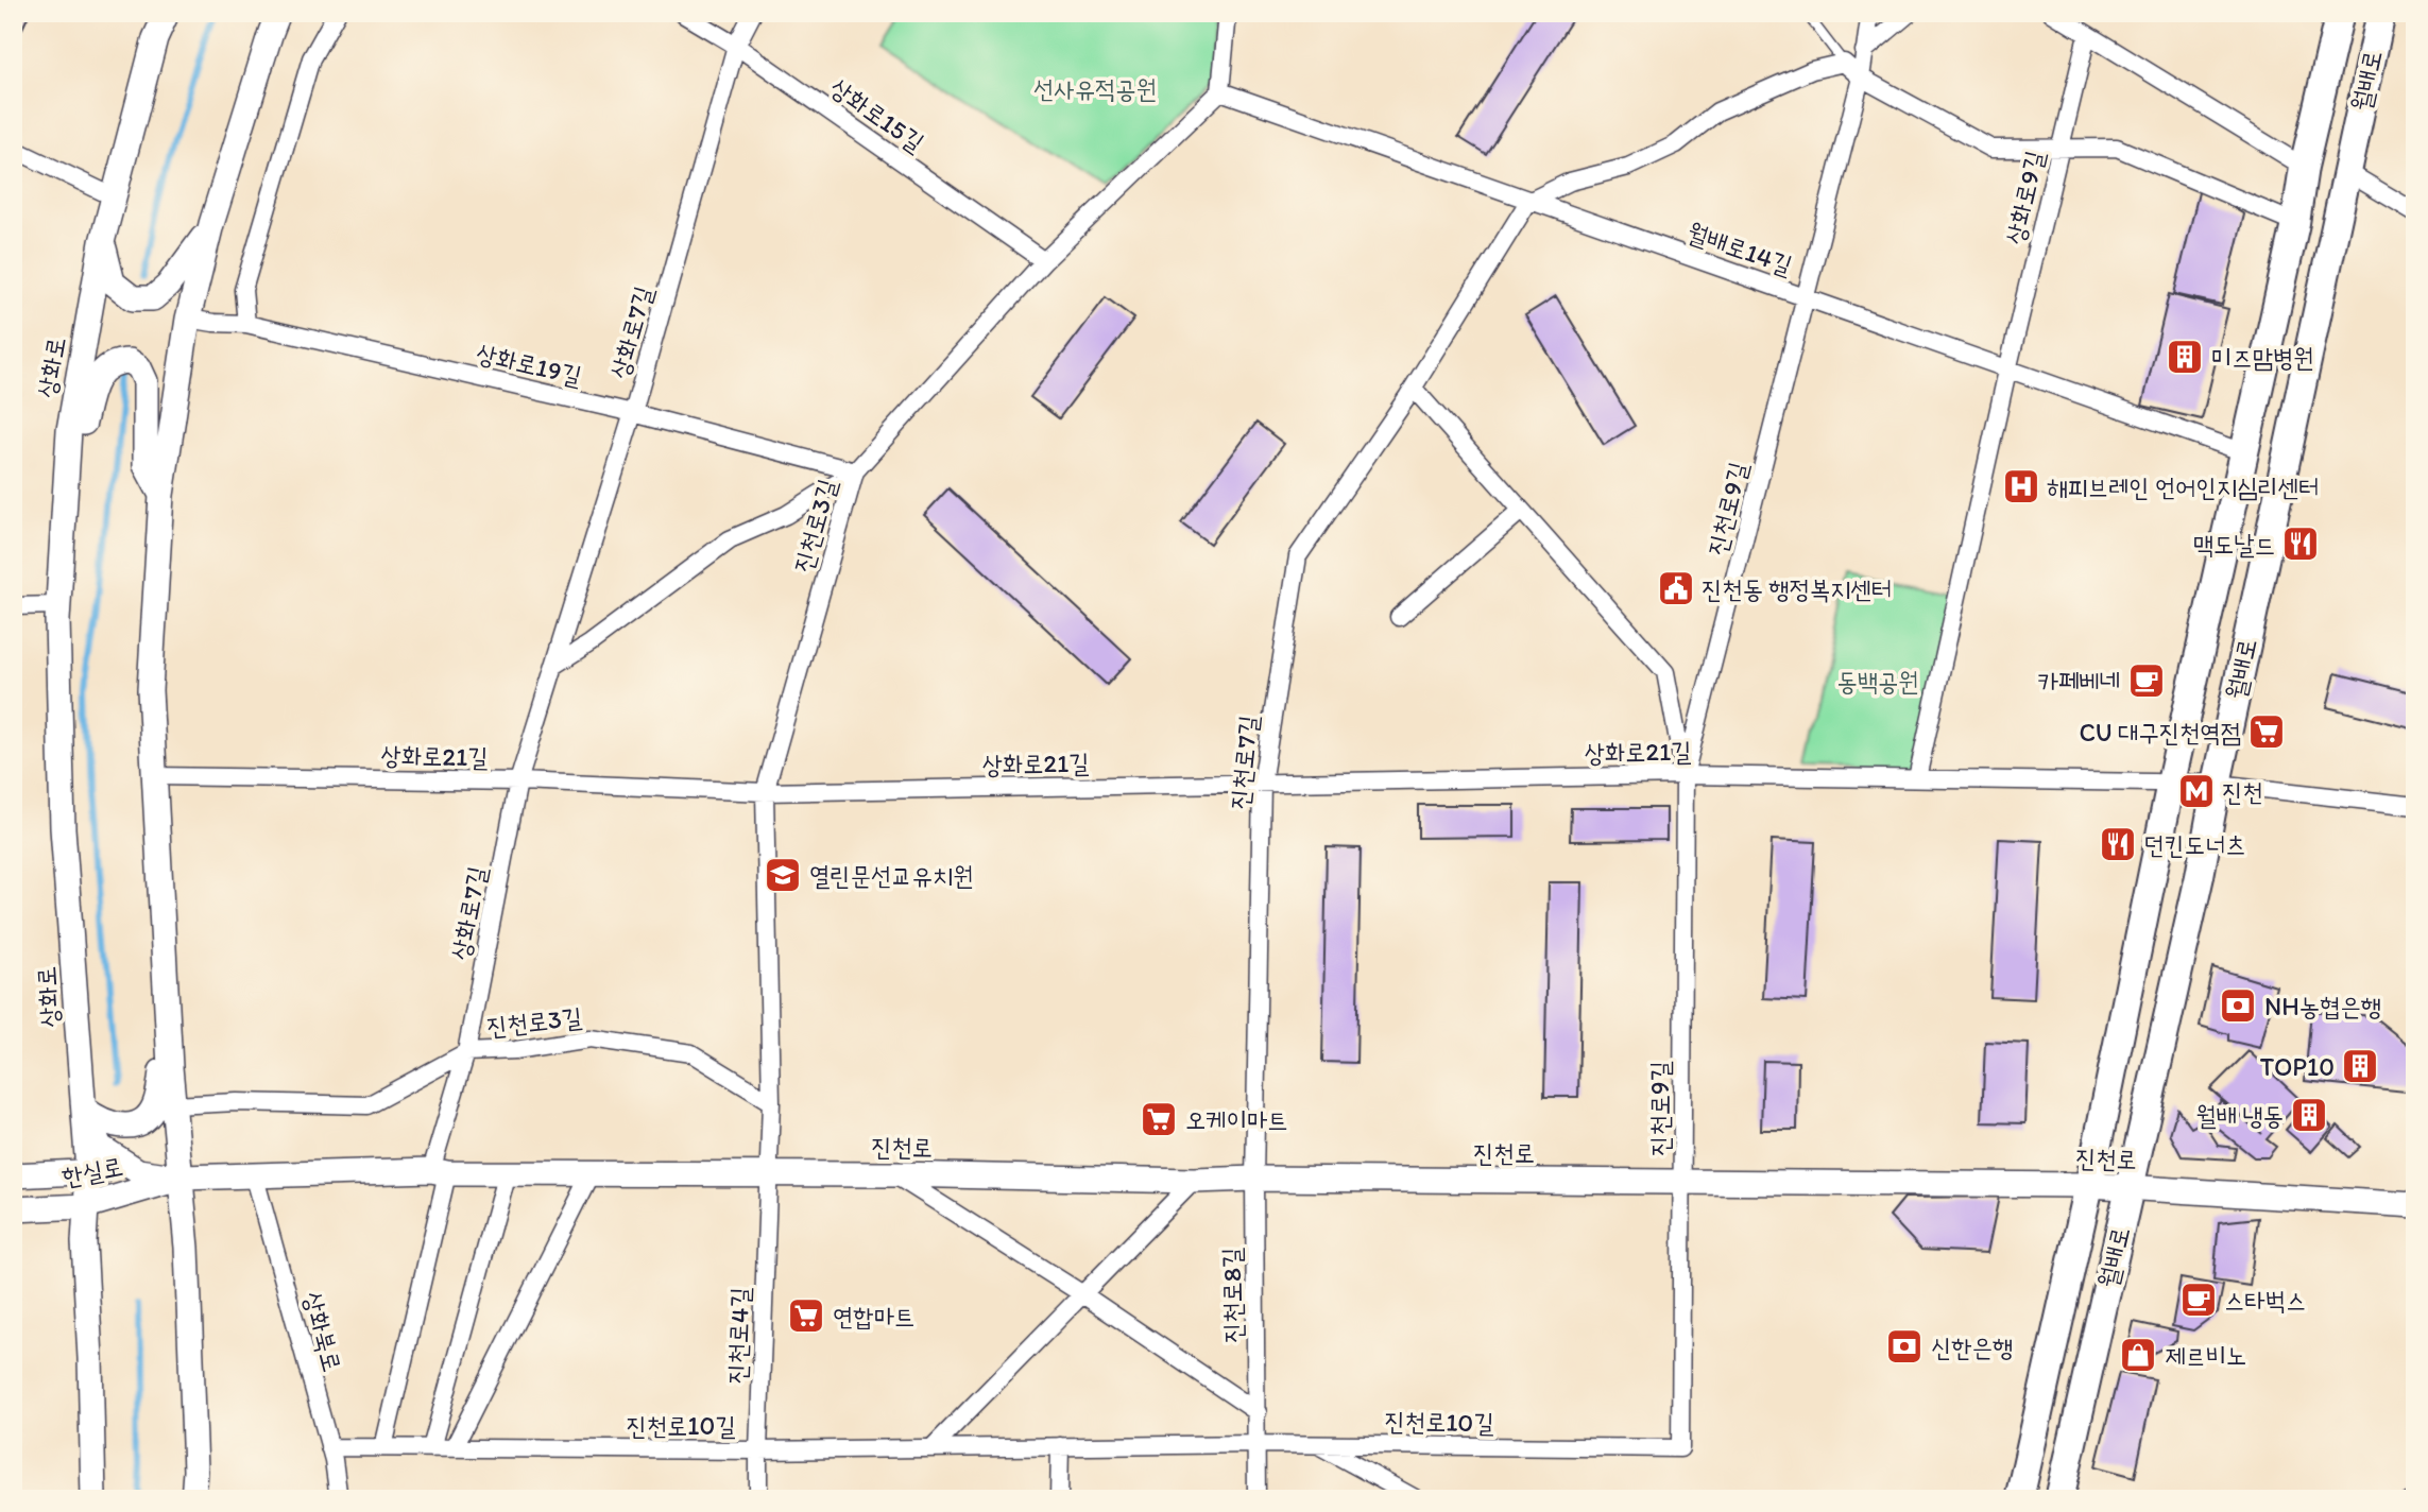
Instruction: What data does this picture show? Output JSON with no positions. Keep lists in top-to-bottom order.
{
  "streets": {
    "main road": [
      "월배로",
      "상화로",
      "진천로",
      "한실로"
    ],
    "street": [
      "상화로15길",
      "상화로9길",
      "월배로14길",
      "상화로7길",
      "상화로19길",
      "진천로9길",
      "진천로3길",
      "상화로21길",
      "진천로7길",
      "진천로8길",
      "상화북로",
      "진천로4길",
      "진천로10길"
    ]
  },
  "crossings": [
    ["월배로", "월배로14길"],
    ["월배로", "상화로21길"],
    ["월배로", "진천로"],
    ["상화로15길", "상화로7길"],
    ["상화로15길", "진천로3길"],
    ["상화로9길", "월배로14길"],
    ["월배로14길", "진천로9길"],
    ["월배로14길", "진천로3길"],
    ["월배로14길", "진천로7길"],
    ["상화로7길", "상화로19길"],
    ["상화로7길", "진천로3길"],
    ["상화로7길", "상화로21길"],
    ["상화로7길", "진천로"],
    ["상화로19길", "진천로3길"],
    ["상화로", "한실로"],
    ["진천로9길", "상화로21길"],
    ["진천로9길", "진천로"],
    ["진천로9길", "진천로10길"],
    ["진천로3길", "상화로21길"],
    ["진천로3길", "진천로"],
    ["진천로3길", "진천로4길"],
    ["상화로21길", "진천로7길"],
    ["진천로7길", "진천로"],
    ["진천로7길", "진천로8길"],
    ["진천로", "한실로"],
    ["진천로", "진천로8길"],
    ["진천로", "상화북로"],
    ["진천로", "진천로4길"],
    ["진천로", "진천로10길"],
    ["진천로8길", "진천로10길"],
    ["상화북로", "진천로10길"],
    ["진천로4길", "진천로10길"]
  ],
  "parks": ["선사유적공원", "동백공원"],
  "places": {
    "building": ["미즈맘병원", "TOP10", "월배 냉동"],
    "hospital": ["해피브레인 언어인지심리센터"],
    "restaurant": ["맥도날드", "던킨도너츠"],
    "public building": ["진천동 행정복지센터"],
    "cafe": ["카페베네", "스타벅스"],
    "supermarket": ["CU 대구진천역점", "오케이마트", "연합마트"],
    "metro station": ["진천"],
    "school or university": ["열린문선교유치원"],
    "bank": ["NH농협은행", "신한은행"],
    "shop": ["제르비노"]
  }
}
